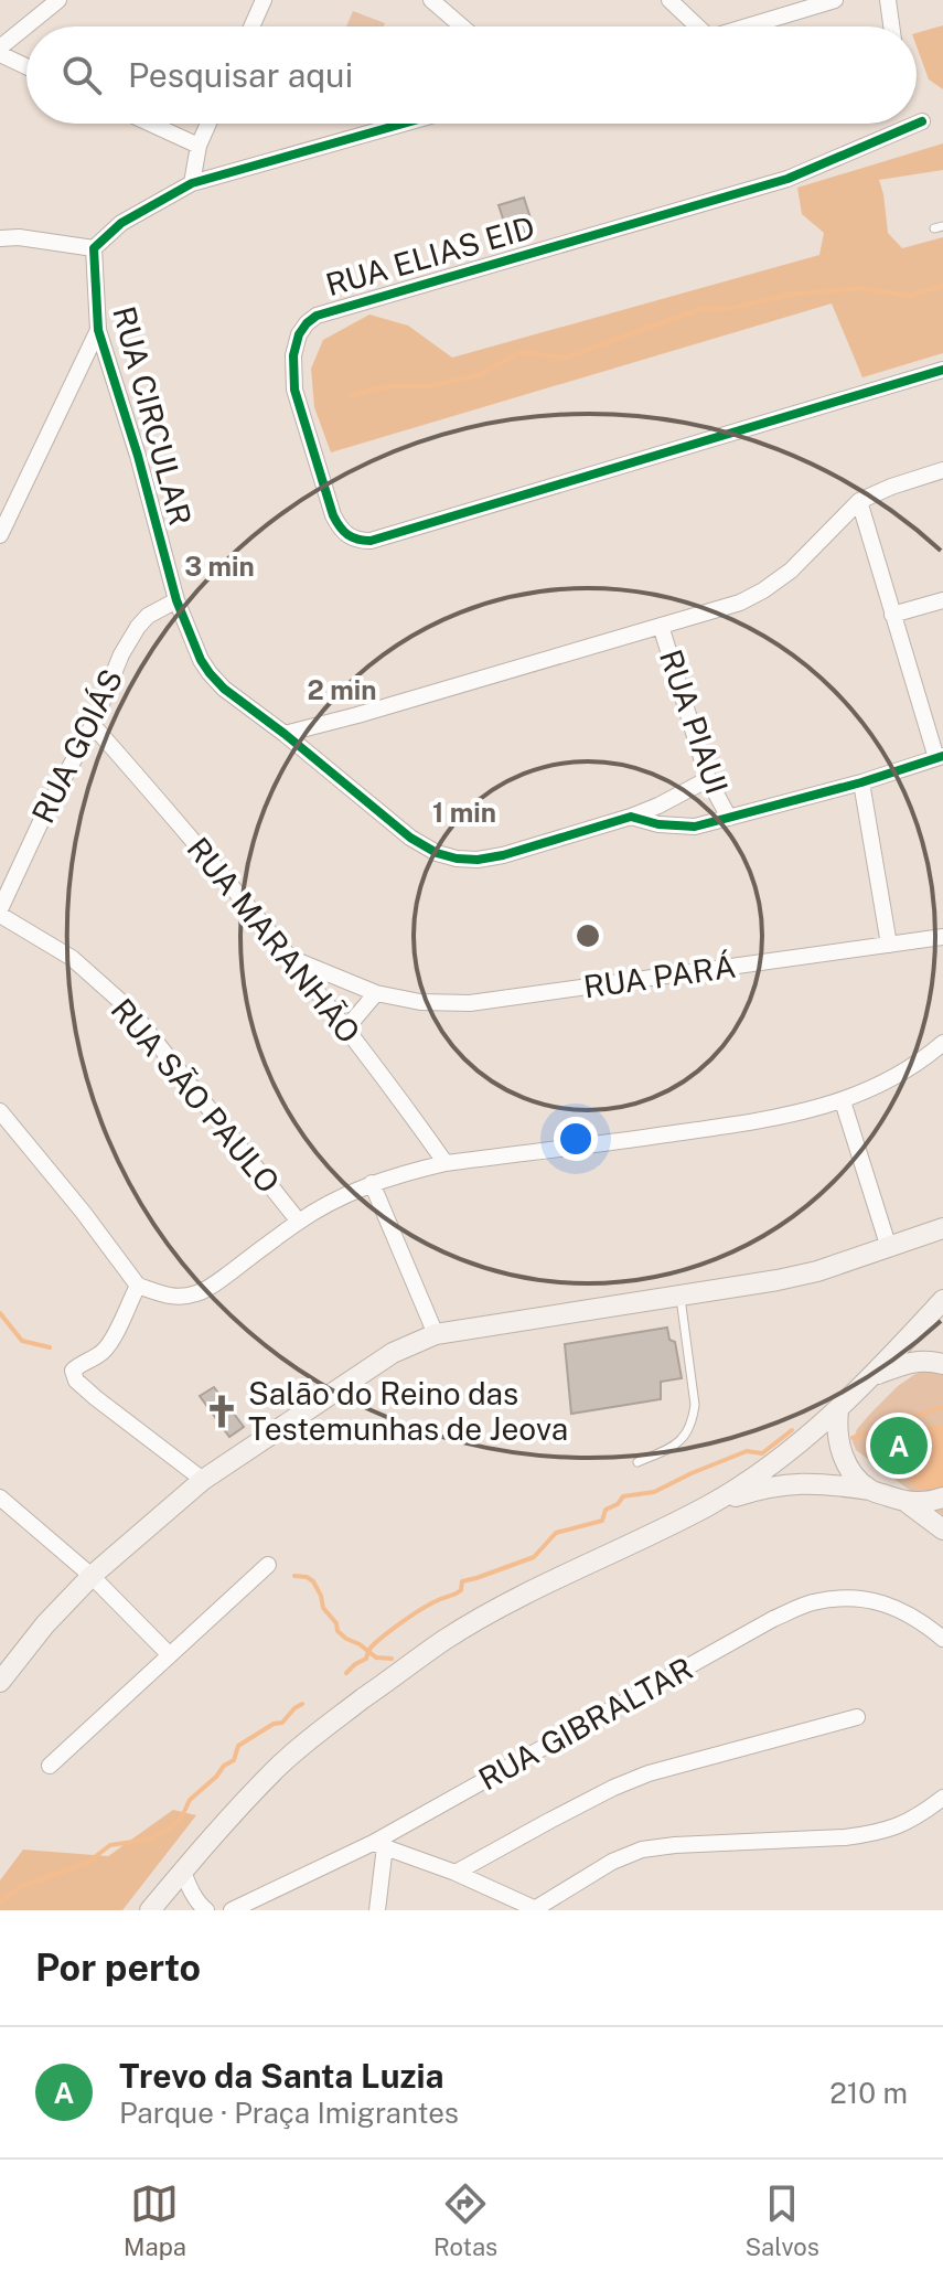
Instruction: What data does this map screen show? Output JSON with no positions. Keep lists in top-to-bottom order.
{
  "streets": {
    "street": [
      "RUA ELIAS EID",
      "RUA CIRCULAR",
      "RUA PIAUI",
      "RUA GOIÁS",
      "RUA MARANHÃO",
      "RUA PARÁ",
      "RUA SÃO PAULO",
      "RUA GIBRALTAR"
    ]
  },
  "crossings": [
    ["RUA CIRCULAR", "RUA PIAUI"],
    ["RUA CIRCULAR", "RUA GOIÁS"],
    ["RUA GOIÁS", "RUA MARANHÃO"],
    ["RUA GOIÁS", "RUA SÃO PAULO"],
    ["RUA MARANHÃO", "RUA PARÁ"]
  ],
  "places": {
    "church": ["Salão do Reino das Testemunhas de Jeova"]
  },
  "page": {
    "search": "Pesquisar aqui",
    "pins": "A",
    "heading": "Por perto",
    "list": [
      {
        "mark": "A",
        "name": "Trevo da Santa Luzia",
        "note": "Parque · Praça Imigrantes",
        "value": "210 m"
      }
    ],
    "nav": ["Mapa", "Rotas", "Salvos"]
  },
  "rings": ["3 min", "2 min", "1 min"]
}
